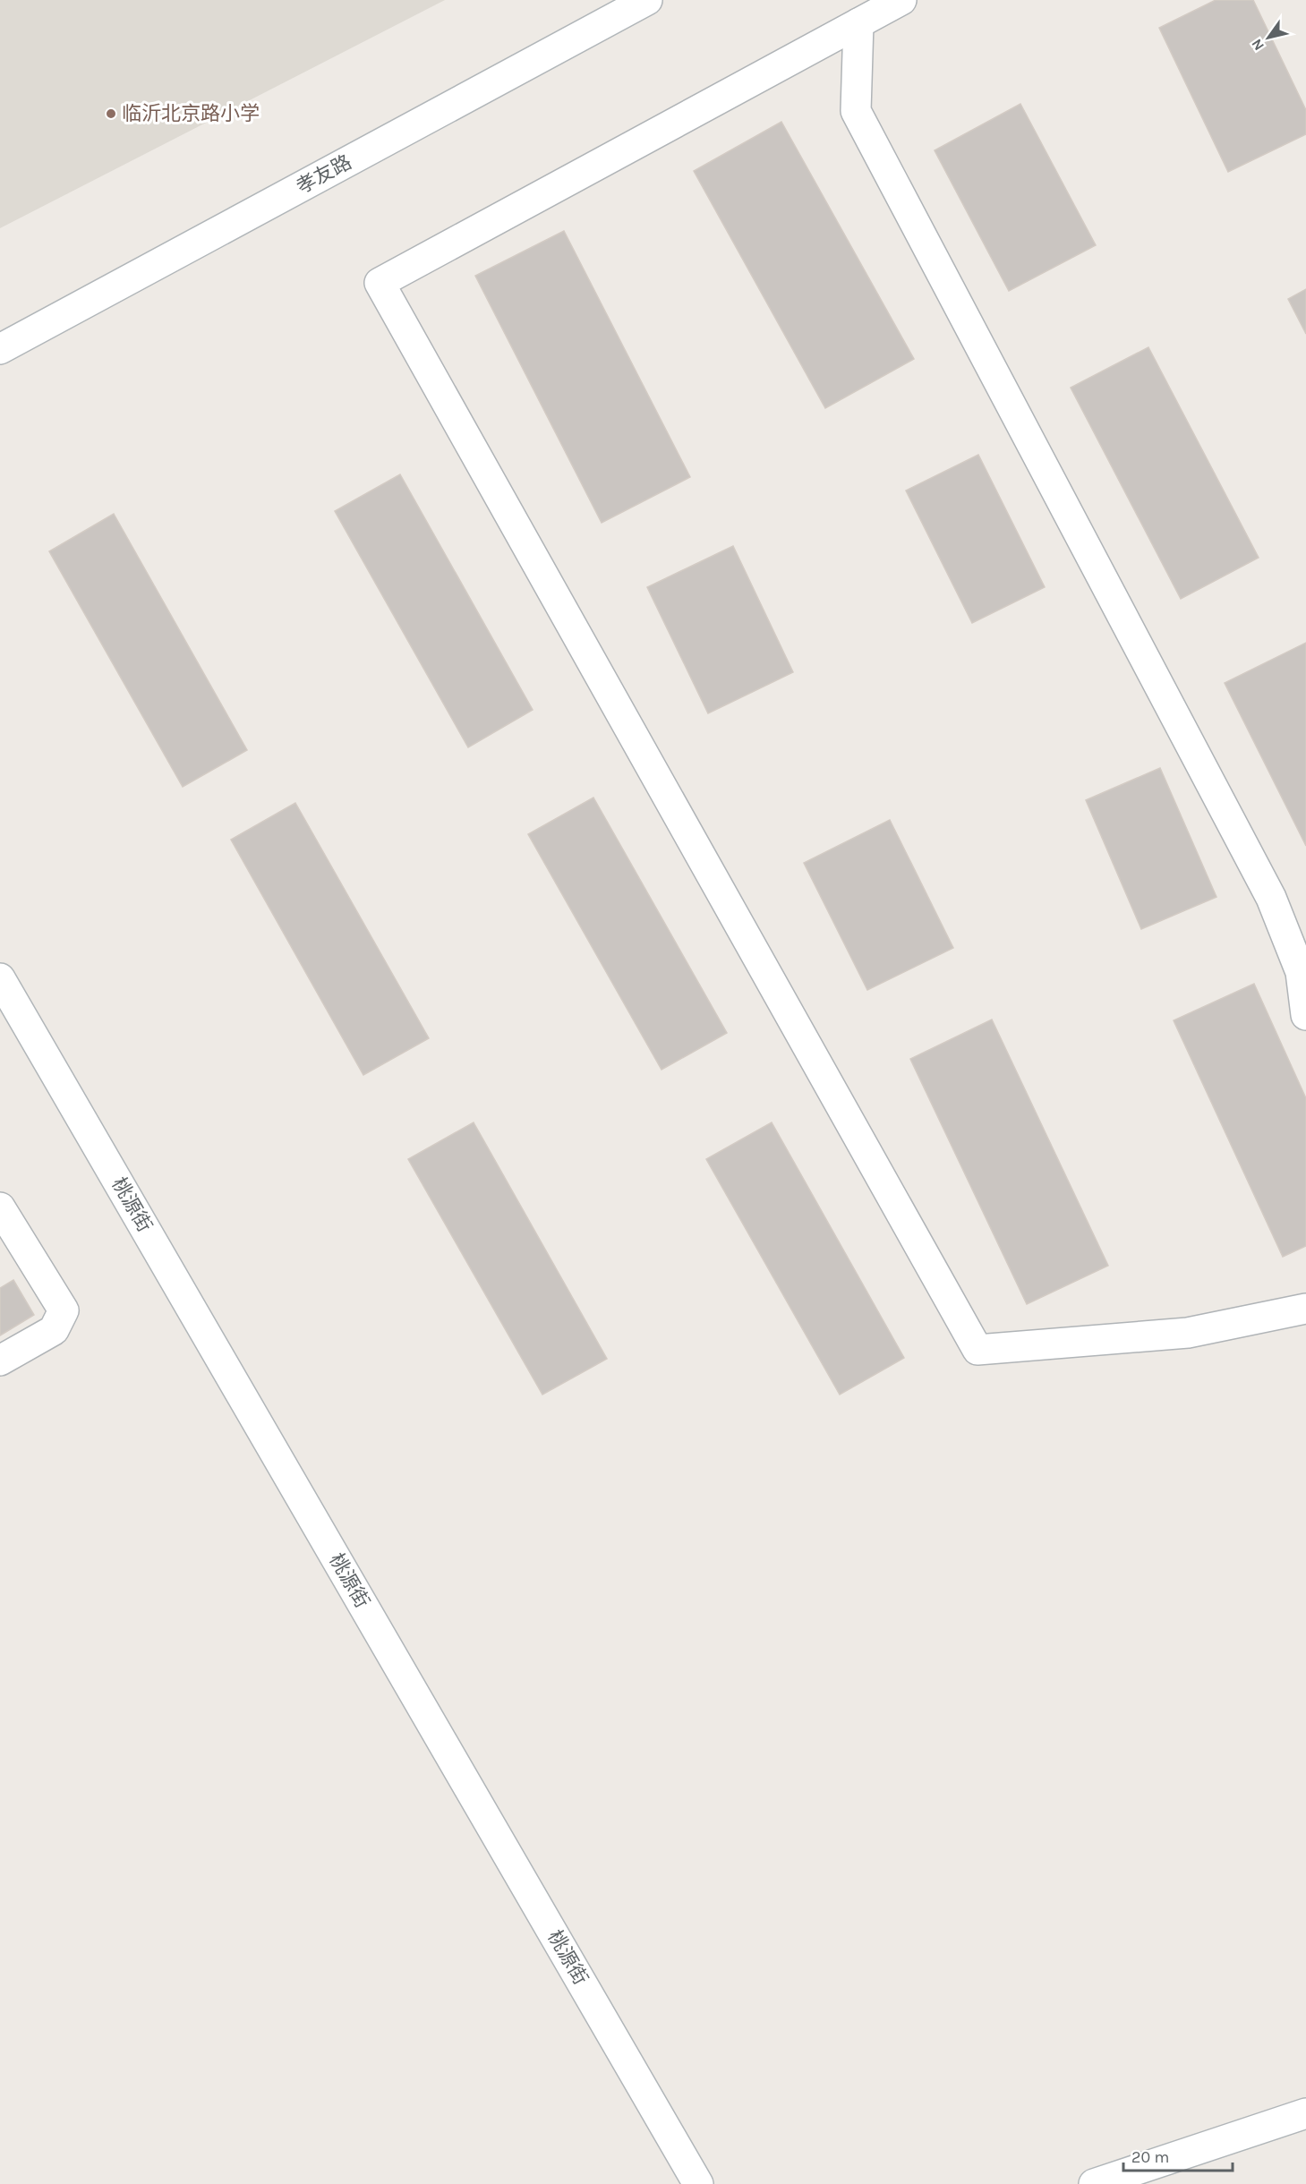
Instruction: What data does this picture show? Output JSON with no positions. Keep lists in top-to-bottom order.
{
  "streets": {
    "street": ["孝友路", "桃源街"]
  },
  "places": ["临沂北京路小学"],
  "scale_bar": "20 m",
  "north": "bottom left"
}
